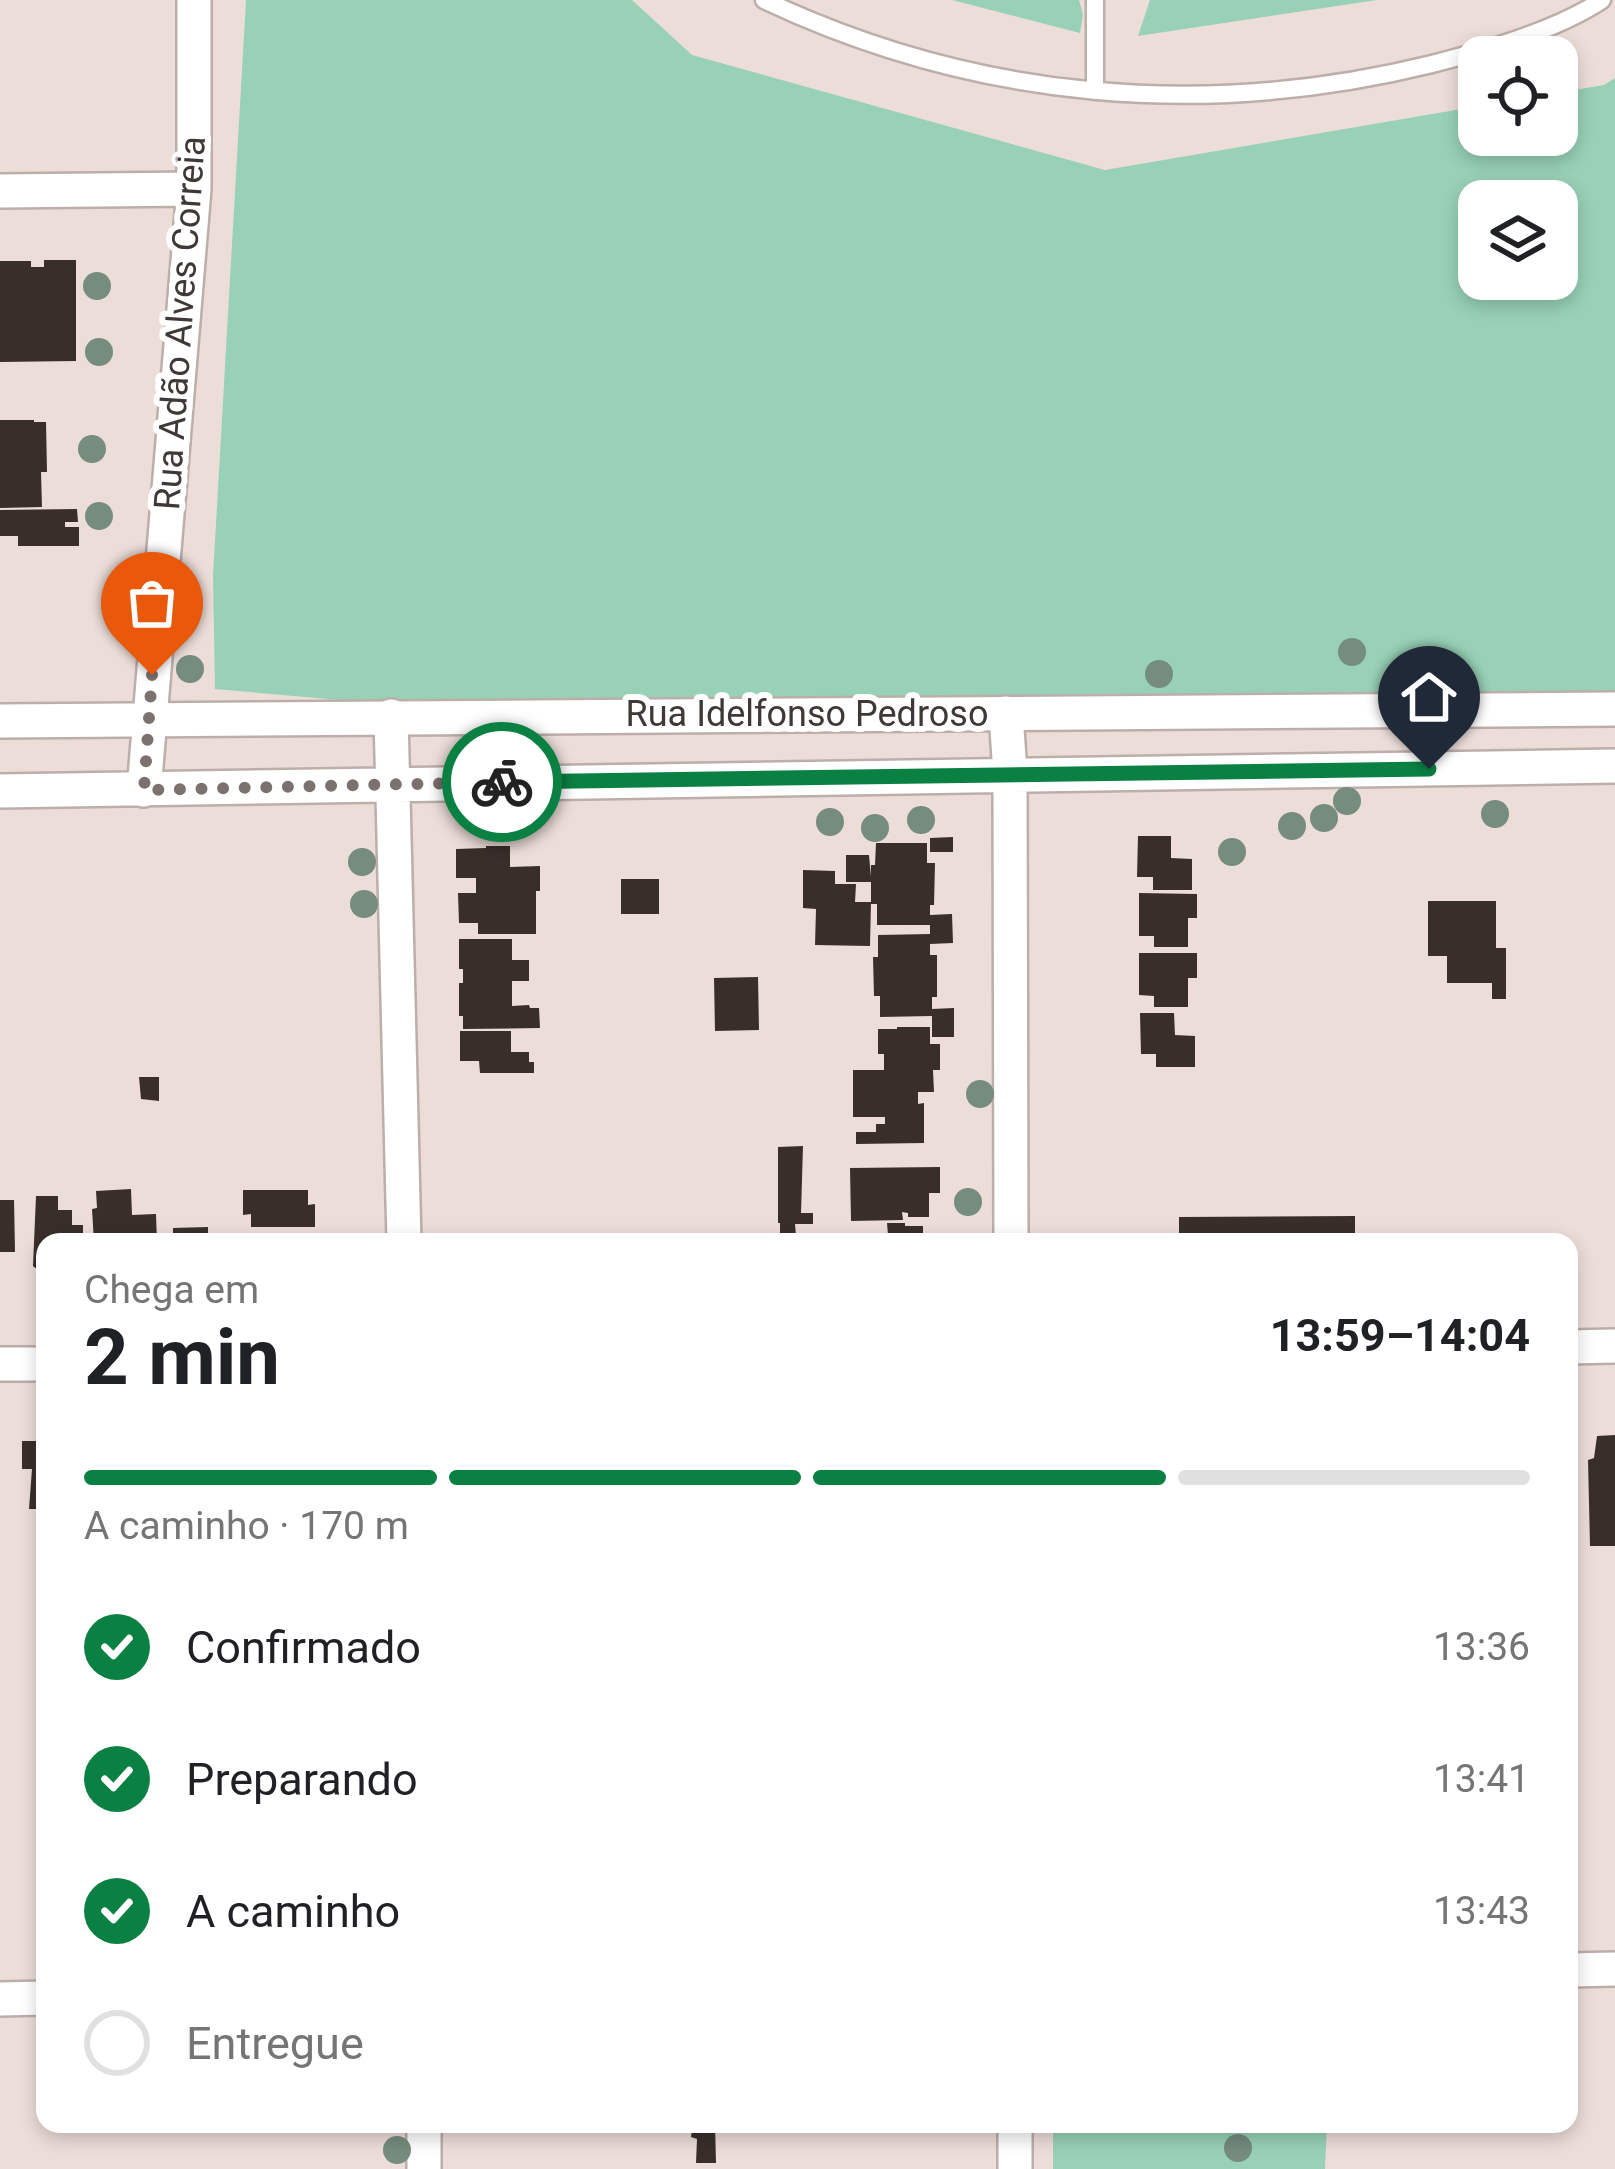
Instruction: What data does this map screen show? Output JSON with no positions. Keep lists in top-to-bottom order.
{
  "streets": {
    "street": ["Rua Adão Alves Correia", "Rua Idelfonso Pedroso"]
  },
  "crossings": [
    ["Rua Adão Alves Correia", "Rua Idelfonso Pedroso"]
  ],
  "page": {
    "heading": ["2 min", "Chega em", "13:59–14:04"],
    "bar": "A caminho · 170 m",
    "list": [
      ["Confirmado", "13:36"],
      ["Preparando", "13:41"],
      ["A caminho", "13:43"],
      "Entregue"
    ]
  }
}
